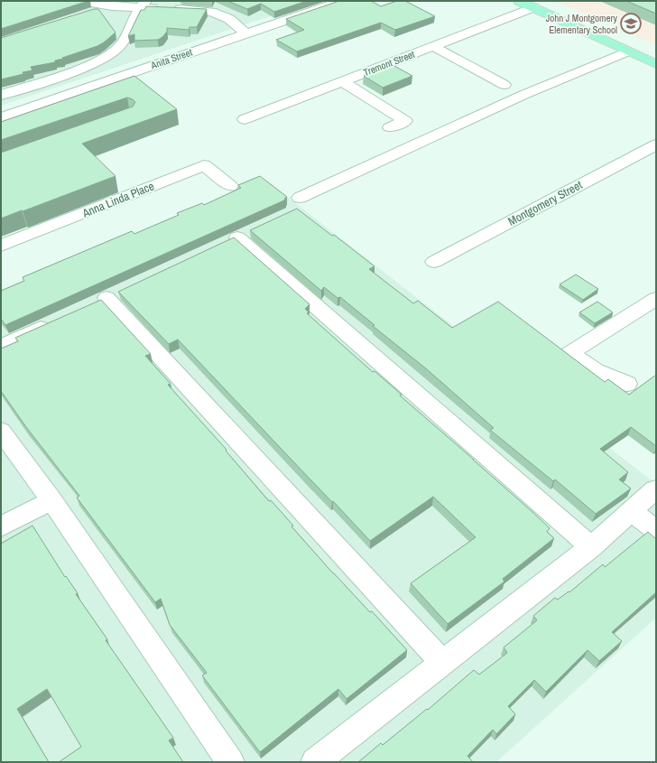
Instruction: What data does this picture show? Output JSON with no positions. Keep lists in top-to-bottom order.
{
  "streets": {
    "street": [
      "Anita Street",
      "Tremont Street",
      "Anna Linda Place",
      "Montgomery Street"
    ]
  },
  "places": {
    "school or university": ["John J Montgomery Elementary School"]
  }
}
